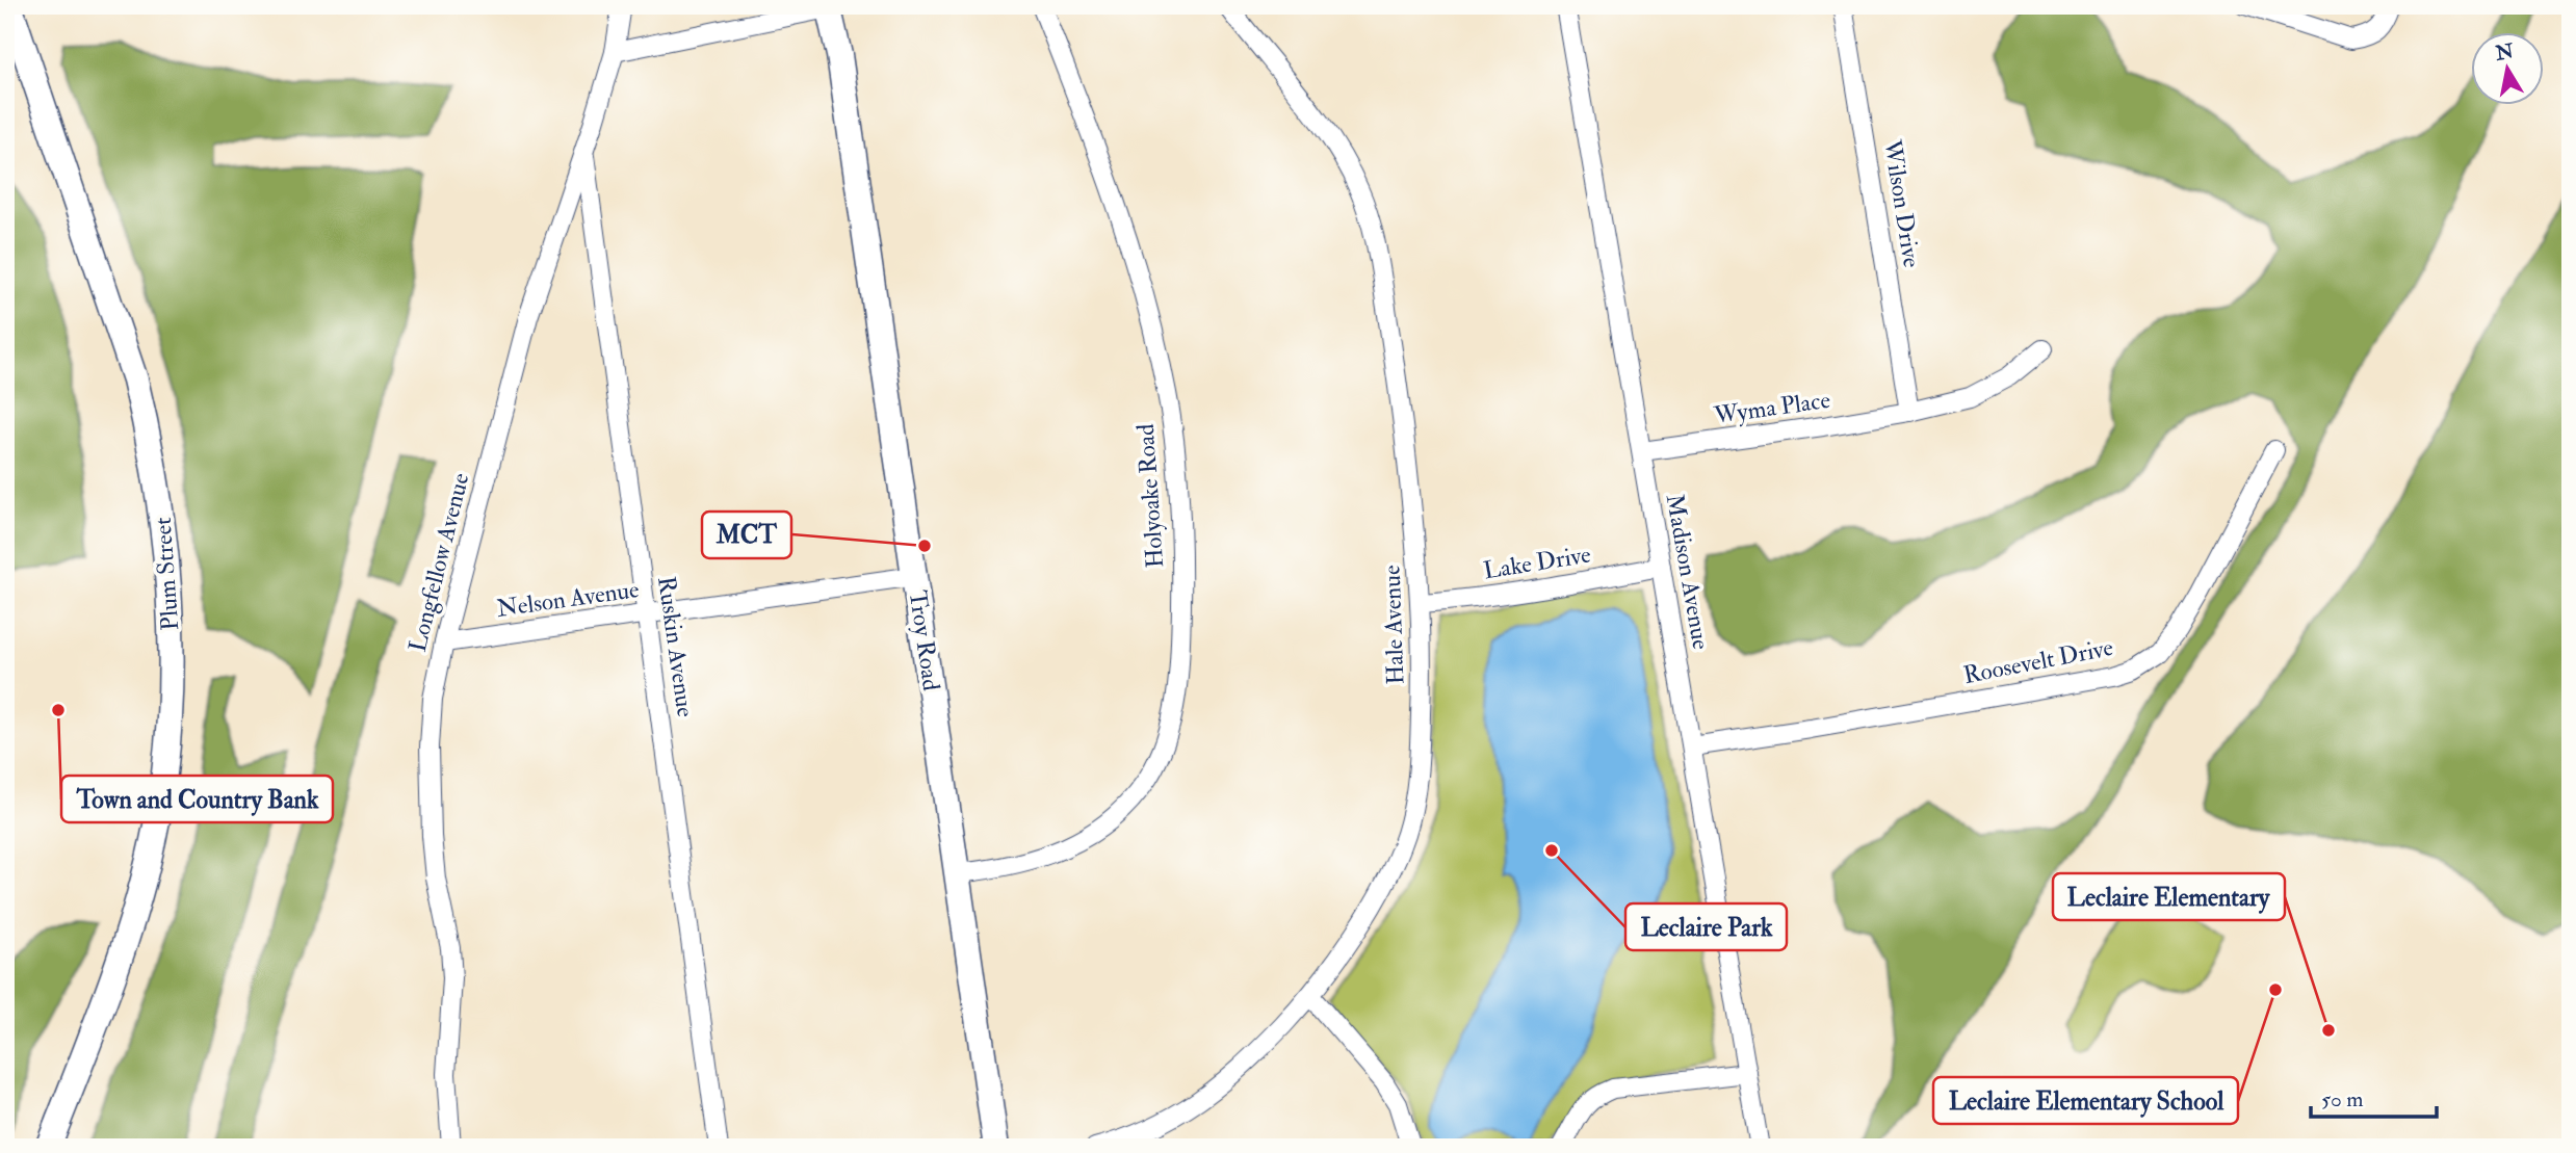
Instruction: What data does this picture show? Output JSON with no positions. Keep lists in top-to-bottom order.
{
  "streets": {
    "main road": ["Plum Street", "Troy Road"],
    "street": [
      "Wilson Drive",
      "Wyma Place",
      "Holyoake Road",
      "Longfellow Avenue",
      "Lake Drive",
      "Madison Avenue",
      "Nelson Avenue",
      "Hale Avenue",
      "Ruskin Avenue",
      "Roosevelt Drive"
    ]
  },
  "crossings": [
    ["Wilson Drive", "Wyma Place"],
    ["Wyma Place", "Madison Avenue"],
    ["Holyoake Road", "Troy Road"],
    ["Longfellow Avenue", "Nelson Avenue"],
    ["Longfellow Avenue", "Ruskin Avenue"],
    ["Lake Drive", "Madison Avenue"],
    ["Lake Drive", "Hale Avenue"],
    ["Madison Avenue", "Roosevelt Drive"],
    ["Nelson Avenue", "Troy Road"],
    ["Nelson Avenue", "Ruskin Avenue"]
  ],
  "places": [
    "MCT",
    "Town and Country Bank",
    "Leclaire Park",
    "Leclaire Elementary School",
    "Leclaire Elementary"
  ],
  "scale_bar": "50 m",
  "north": "top"
}
